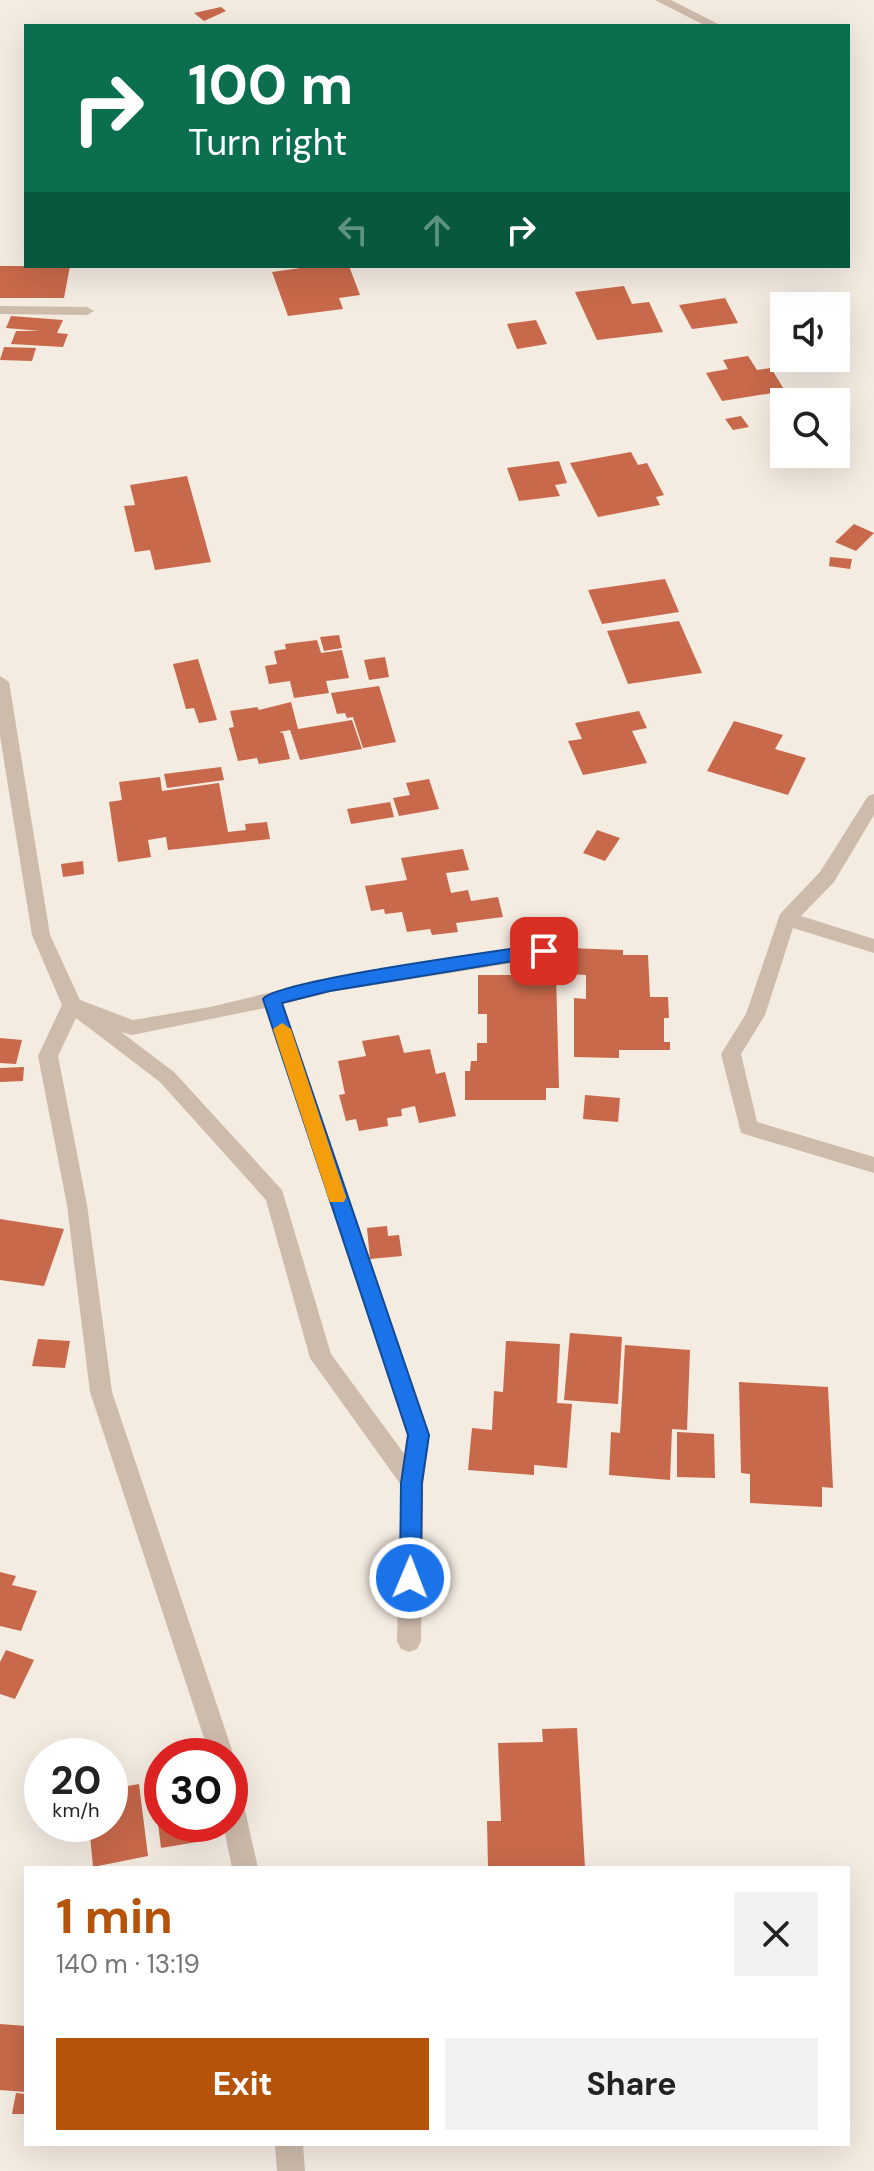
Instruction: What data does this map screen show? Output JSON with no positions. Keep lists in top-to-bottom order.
{
  "page": {
    "turn": ["100 m", "Turn right"],
    "speed": "20 km/h",
    "limit": "30",
    "heading": ["1 min", "140 m · 13:19"],
    "buttons": ["Exit", "Share"]
  }
}
